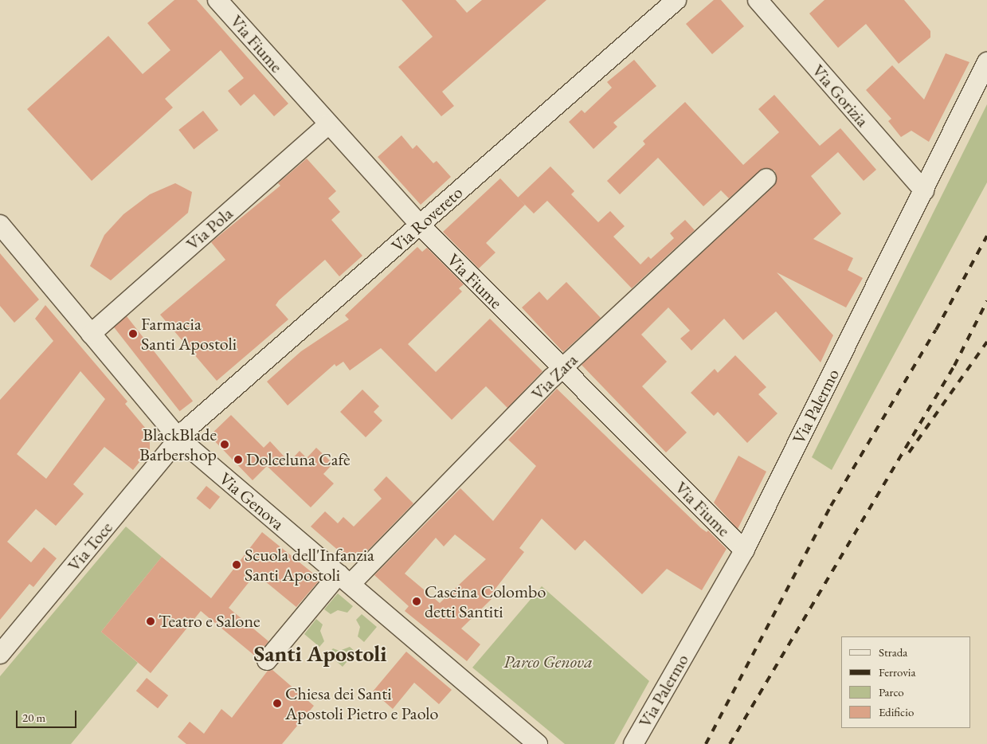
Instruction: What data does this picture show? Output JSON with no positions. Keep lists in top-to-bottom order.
{
  "streets": {
    "street": [
      "Via Fiume",
      "Via Gorizia",
      "Via Rovereto",
      "Via Pola",
      "Via Zara",
      "Via Palermo",
      "Via Genova",
      "Via Toce"
    ]
  },
  "crossings": [
    ["Via Fiume", "Via Rovereto"],
    ["Via Fiume", "Via Pola"],
    ["Via Fiume", "Via Zara"],
    ["Via Fiume", "Via Palermo"],
    ["Via Gorizia", "Via Palermo"],
    ["Via Rovereto", "Via Genova"],
    ["Via Rovereto", "Via Toce"],
    ["Via Pola", "Via Genova"],
    ["Via Zara", "Via Genova"],
    ["Via Genova", "Via Toce"]
  ],
  "districts": ["Santi Apostoli"],
  "parks": ["Parco Genova"],
  "places": [
    "Farmacia Santi Apostoli",
    "BlackBlade Barbershop",
    "Dolceluna Cafè",
    "Scuola dell'Infanzia Santi Apostoli",
    "Cascina Colombo detti Santiti",
    "Teatro e Salone",
    "Chiesa dei Santi Apostoli Pietro e Paolo"
  ],
  "legend": [
    "Strada",
    "Ferrovia",
    "Parco",
    "Edificio"
  ],
  "scale_bar": "20 m"
}
